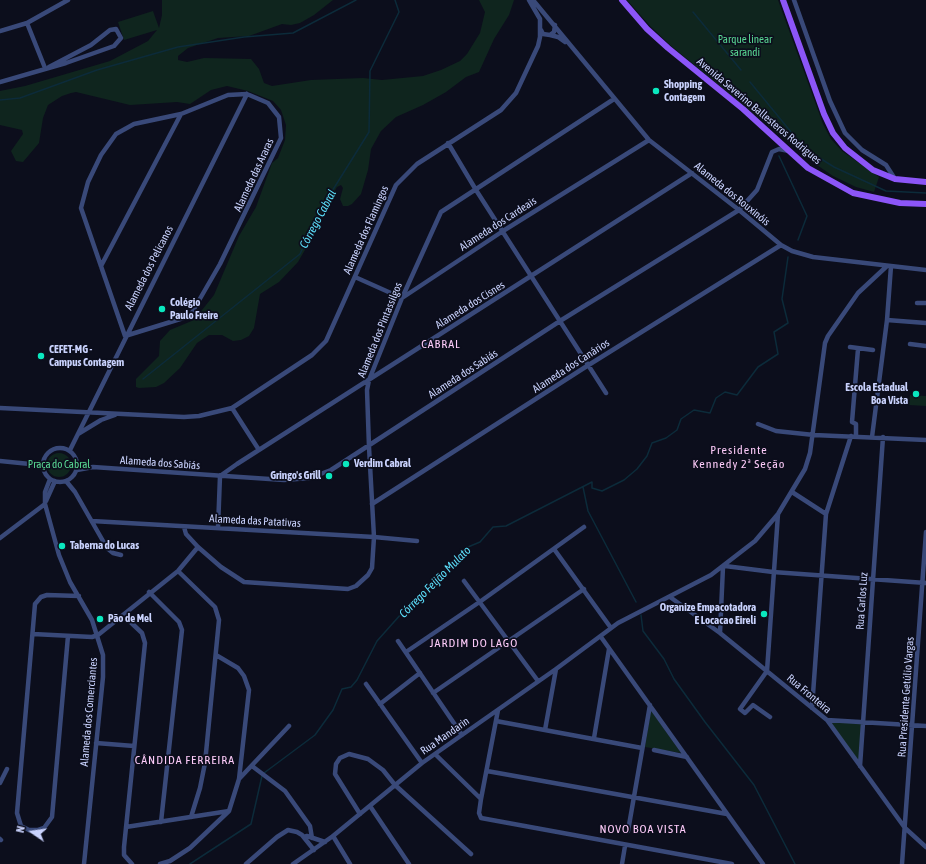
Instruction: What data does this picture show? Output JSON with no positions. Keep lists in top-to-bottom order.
{
  "streets": {
    "main road": ["Avenida Severino Ballesteros Rodrigues"],
    "street": [
      "Alameda das Araras",
      "Alameda dos Rouxinóis",
      "Alameda dos Cardeais",
      "Alameda dos Flamingos",
      "Alameda dos Pelicanos",
      "Alameda dos Cisnes",
      "Alameda dos Pintassilgos",
      "Alameda dos Canários",
      "Alameda dos Sabiás",
      "Alameda das Patativas",
      "Rua Carlos Luz",
      "Rua Fronteira",
      "Rua Presidente Getúlio Vargas",
      "Alameda dos Comerciantes",
      "Rua Mandarin"
    ]
  },
  "crossings": [
    ["Avenida Severino Ballesteros Rodrigues", "Alameda dos Sabiás"],
    ["Alameda das Araras", "Alameda dos Pelicanos"],
    ["Alameda dos Rouxinóis", "Alameda dos Cardeais"],
    ["Alameda dos Rouxinóis", "Alameda dos Flamingos"],
    ["Alameda dos Rouxinóis", "Alameda dos Cisnes"],
    ["Alameda dos Rouxinóis", "Alameda dos Pintassilgos"],
    ["Alameda dos Rouxinóis", "Alameda dos Canários"],
    ["Alameda dos Rouxinóis", "Alameda dos Sabiás"],
    ["Alameda dos Rouxinóis", "Rua Mandarin"],
    ["Alameda dos Cardeais", "Alameda dos Pintassilgos"],
    ["Alameda dos Flamingos", "Alameda dos Pelicanos"],
    ["Alameda dos Pelicanos", "Alameda dos Sabiás"],
    ["Alameda dos Pelicanos", "Alameda dos Comerciantes"],
    ["Alameda dos Cisnes", "Alameda dos Pintassilgos"],
    ["Alameda dos Cisnes", "Alameda dos Sabiás"],
    ["Alameda dos Pintassilgos", "Alameda dos Canários"],
    ["Alameda dos Pintassilgos", "Alameda dos Sabiás"],
    ["Alameda dos Pintassilgos", "Alameda das Patativas"],
    ["Alameda dos Sabiás", "Alameda dos Comerciantes"],
    ["Rua Carlos Luz", "Rua Fronteira"],
    ["Rua Fronteira", "Rua Presidente Getúlio Vargas"],
    ["Rua Fronteira", "Rua Mandarin"]
  ],
  "districts": [
    "CABRAL",
    "Presidente Kennedy 2ª Seção",
    "JARDIM DO LAGO",
    "CÂNDIDA FERREIRA",
    "NOVO BOA VISTA"
  ],
  "water": ["Córrego Cabral", "Córrego Feijão Mulato"],
  "parks": ["Parque linear sarandi", "Praça do Cabral"],
  "places": [
    "Shopping Contagem",
    "Colégio Paulo Freire",
    "CEFET-MG - Campus Contagem",
    "Escola Estadual Boa Vista",
    "Verdim Cabral",
    "Gringo's Grill",
    "Taberna do Lucas",
    "Organize Empacotadora E Locacao Eireli",
    "Pão de Mel"
  ],
  "north": "left"
}
